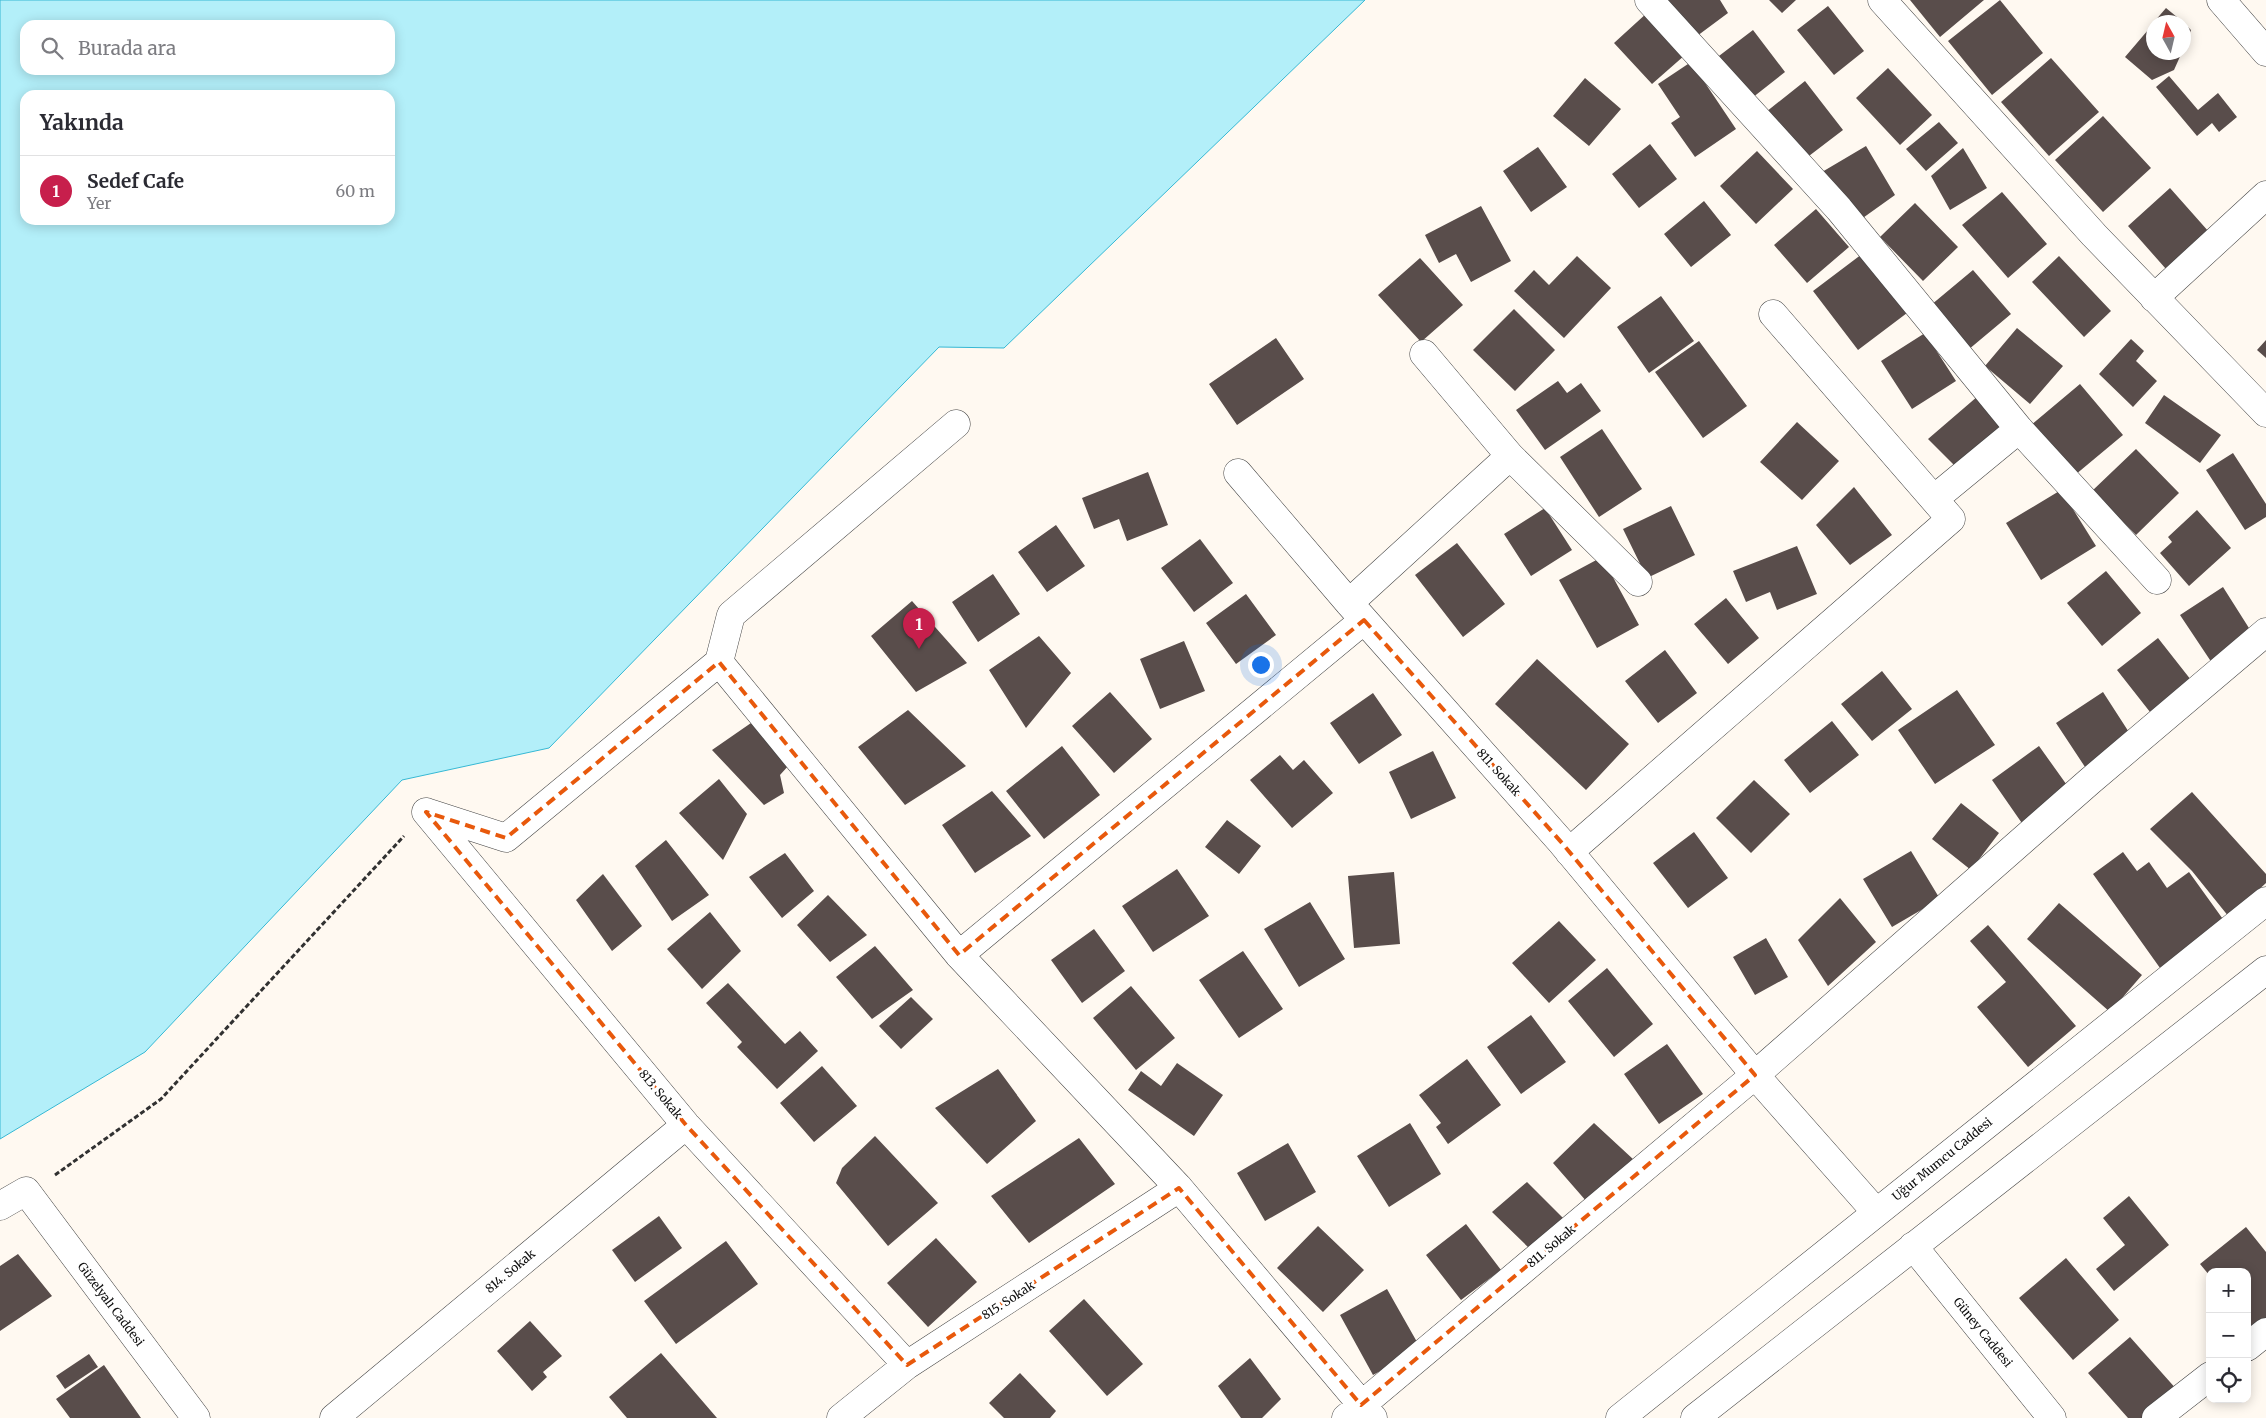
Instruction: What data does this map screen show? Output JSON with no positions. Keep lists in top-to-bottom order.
{
  "streets": {
    "street": [
      "811. Sokak",
      "813. Sokak",
      "Uğur Mumcu Caddesi",
      "814. Sokak",
      "815. Sokak",
      "Güzelyalı Caddesi",
      "Güney Caddesi"
    ]
  },
  "crossings": [
    ["811. Sokak", "Uğur Mumcu Caddesi"],
    ["813. Sokak", "814. Sokak"],
    ["813. Sokak", "815. Sokak"]
  ],
  "north": "top",
  "page": {
    "search": "Burada ara",
    "heading": "Yakında",
    "list": [
      {
        "mark": "1",
        "name": "Sedef Cafe",
        "note": "Yer",
        "value": "60 m"
      }
    ],
    "pins": "1",
    "map_buttons": ["+", "−"]
  }
}
